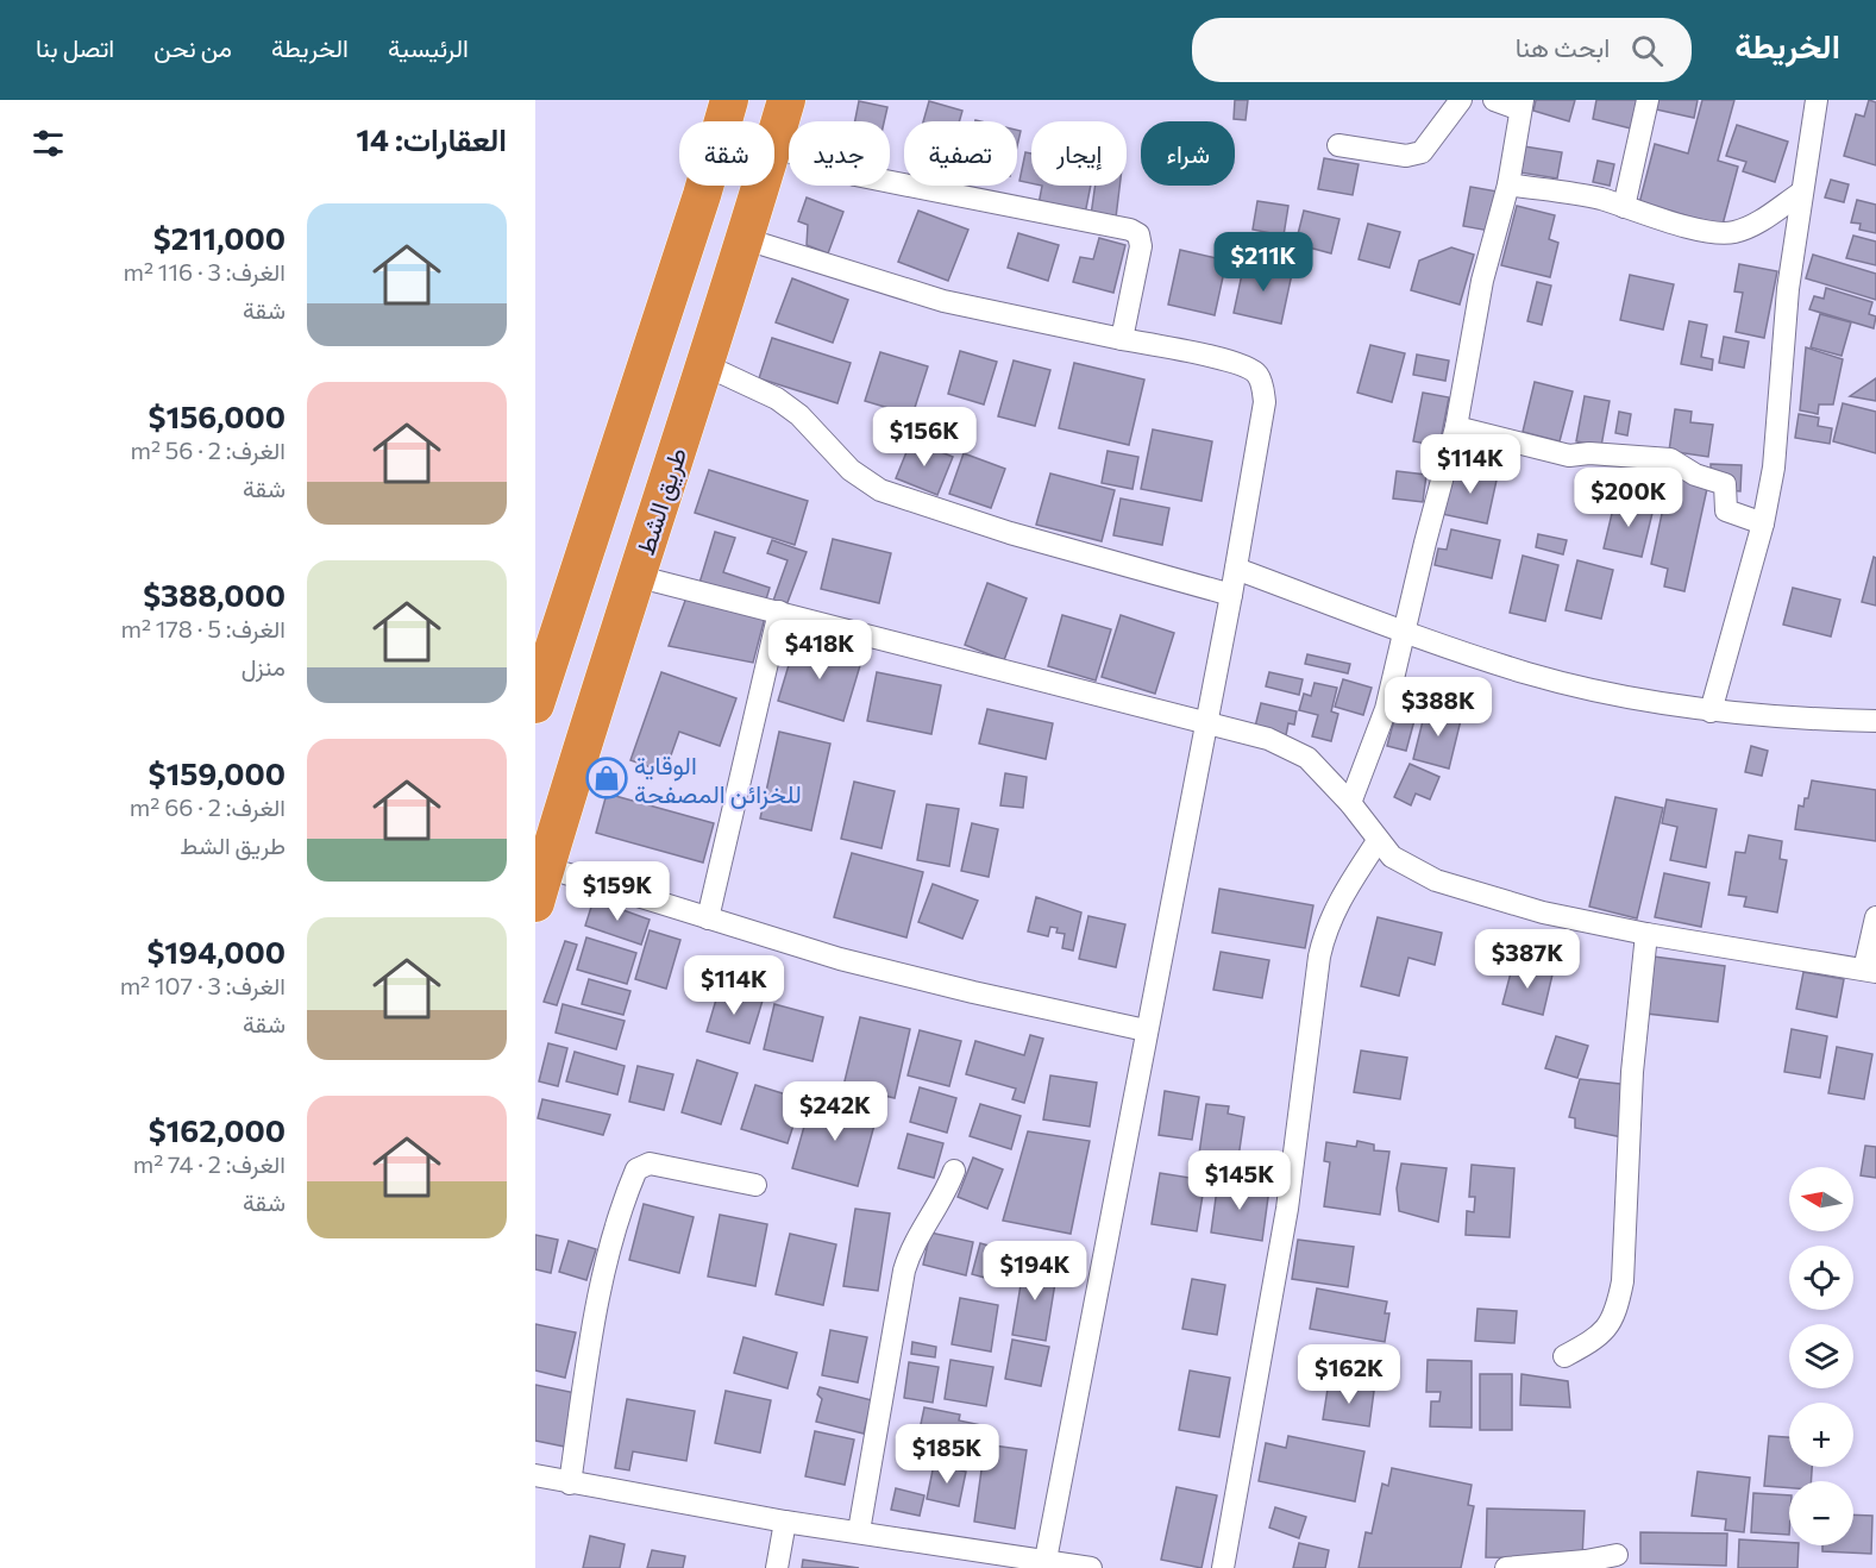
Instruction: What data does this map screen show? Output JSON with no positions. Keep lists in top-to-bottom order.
{
  "streets": {
    "highway": ["طريق الشط"]
  },
  "places": {
    "shop": ["الوقاية للخزائن المصفحة"]
  },
  "north": "left",
  "page": {
    "header": "الخريطة",
    "search": "ابحث هنا",
    "nav": [
      "الرئيسية",
      "الخريطة",
      "من نحن",
      "اتصل بنا"
    ],
    "heading": "العقارات: 14",
    "chip": [
      "شراء",
      "إيجار",
      "تصفية",
      "جديد",
      "شقة"
    ],
    "list": [
      {
        "name": "$211,000",
        "note": "الغرف: 3 · 116 m² · شقة"
      },
      {
        "name": "$156,000",
        "note": "الغرف: 2 · 56 m² · شقة"
      },
      {
        "name": "$388,000",
        "note": "الغرف: 5 · 178 m² · منزل"
      },
      {
        "name": "$159,000",
        "note": "الغرف: 2 · 66 m² · طريق الشط"
      },
      {
        "name": "$194,000",
        "note": "الغرف: 3 · 107 m² · شقة"
      },
      {
        "name": "$162,000",
        "note": "الغرف: 2 · 74 m² · شقة"
      }
    ],
    "price": [
      "$211K",
      "$156K",
      "$114K",
      "$200K",
      "$418K",
      "$388K",
      "$159K",
      "$387K",
      "$114K",
      "$242K",
      "$145K",
      "$194K",
      "$162K",
      "$185K"
    ],
    "map_buttons": ["+", "−"]
  }
}
